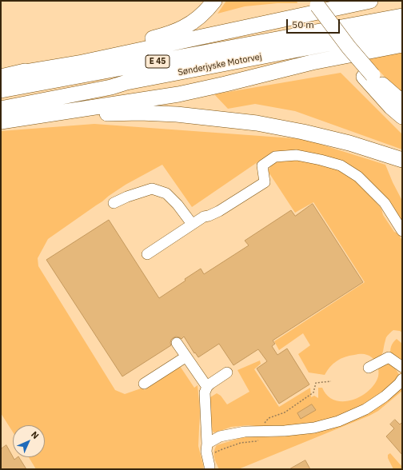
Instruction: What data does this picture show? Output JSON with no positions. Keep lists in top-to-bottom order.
{
  "streets": {
    "highway": ["E 45", "Sønderjyske Motorvej"]
  },
  "scale_bar": "50 m",
  "north": "top right"
}
